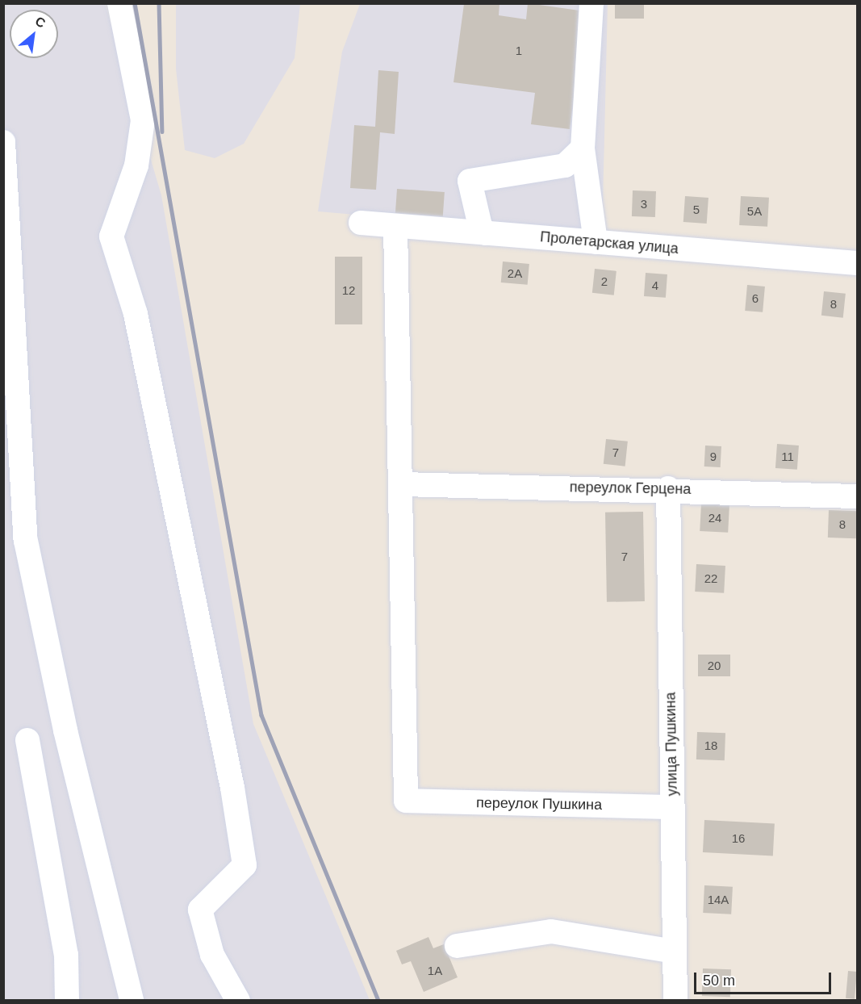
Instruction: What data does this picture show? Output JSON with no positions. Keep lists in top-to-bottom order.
{
  "streets": {
    "street": [
      "Пролетарская улица",
      "переулок Герцена",
      "улица Пушкина",
      "переулок Пушкина"
    ]
  },
  "crossings": [
    ["переулок Герцена", "улица Пушкина"],
    ["переулок Герцена", "переулок Пушкина"],
    ["улица Пушкина", "переулок Пушкина"]
  ],
  "house_numbers": [
    "1",
    "3",
    "5",
    "5А",
    "2А",
    "2",
    "4",
    "12",
    "6",
    "8",
    "7",
    "9",
    "11",
    "24",
    "8",
    "7",
    "22",
    "20",
    "18",
    "16",
    "14А",
    "1А"
  ],
  "scale_bar": "50 m",
  "north": "top right"
}
